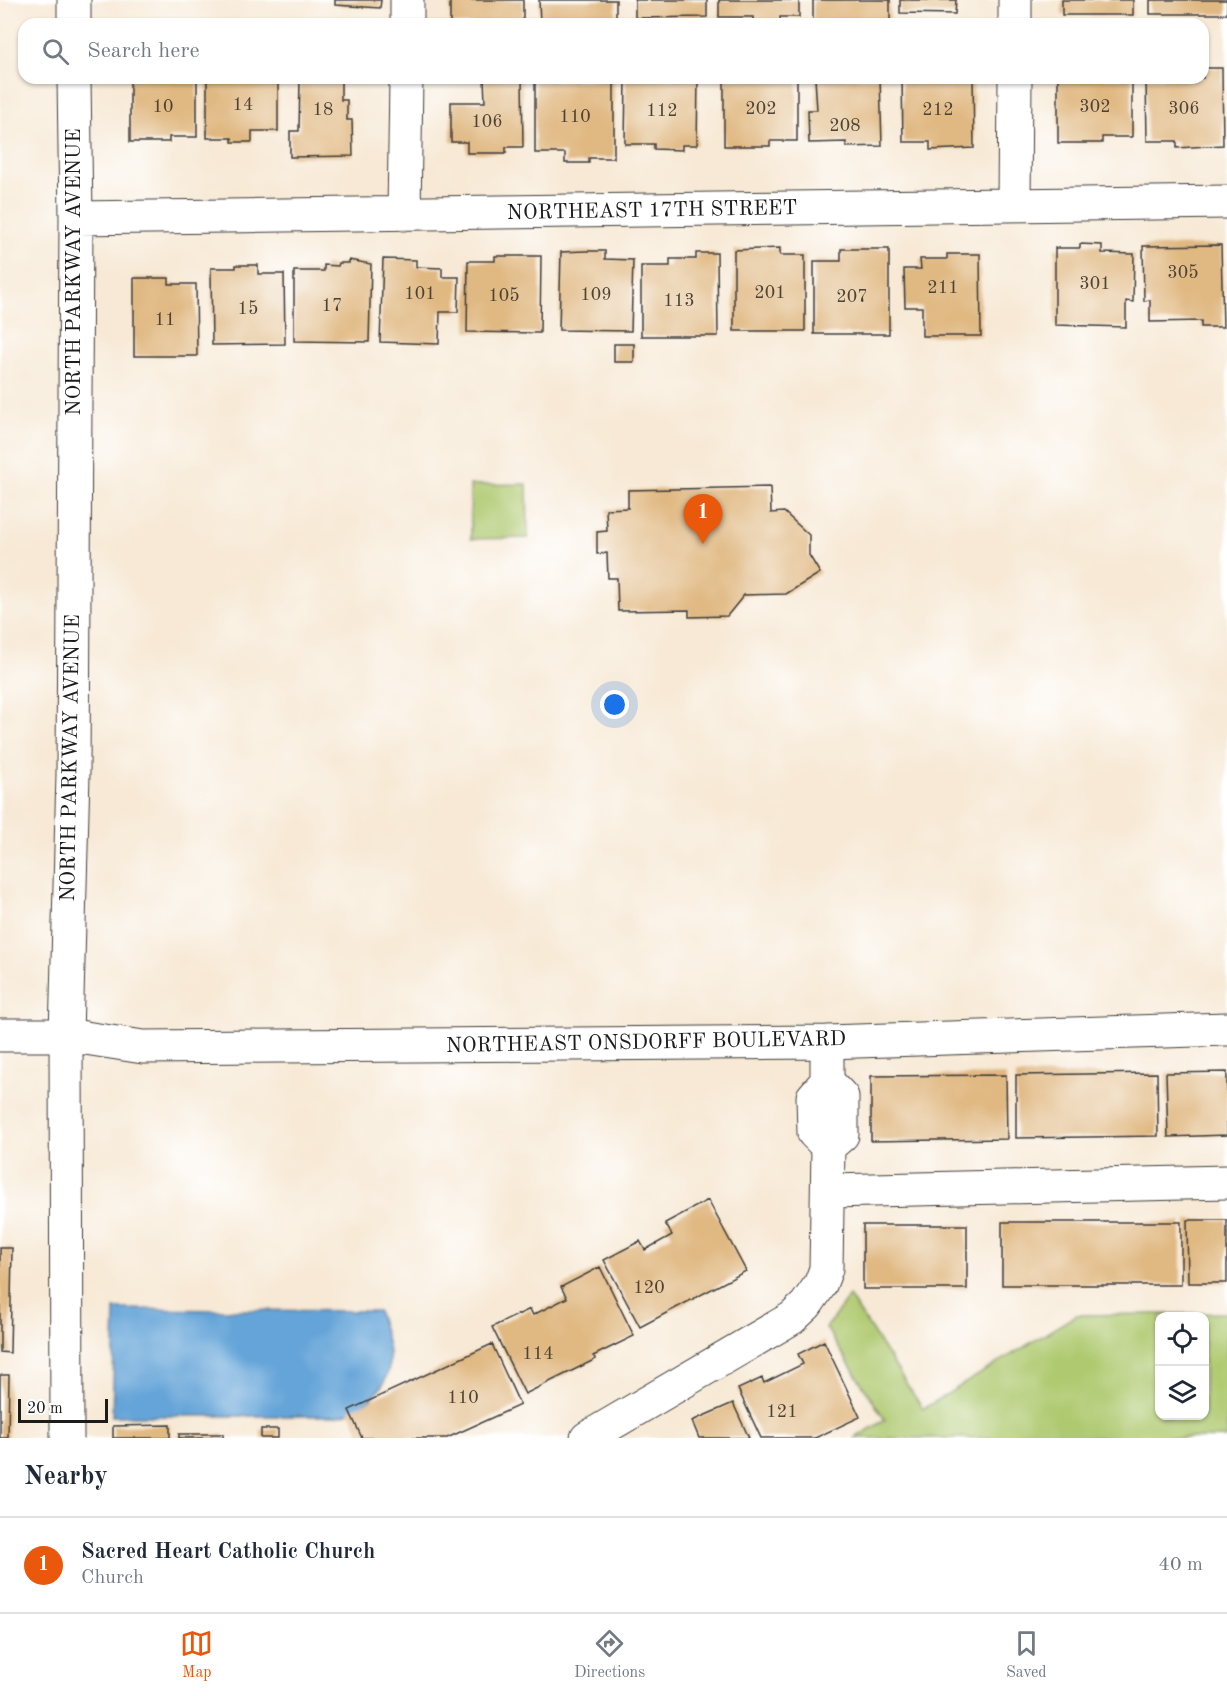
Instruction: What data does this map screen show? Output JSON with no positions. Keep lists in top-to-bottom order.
{
  "streets": {
    "street": ["NORTHEAST 17TH STREET", "NORTH PARKWAY AVENUE", "NORTHEAST ONSDORFF BOULEVARD"]
  },
  "crossings": [
    ["NORTHEAST 17TH STREET", "NORTH PARKWAY AVENUE"],
    ["NORTH PARKWAY AVENUE", "NORTHEAST ONSDORFF BOULEVARD"]
  ],
  "house_numbers": [
    "14",
    "10",
    "302",
    "202",
    "306",
    "18",
    "212",
    "112",
    "110",
    "106",
    "208",
    "305",
    "301",
    "211",
    "201",
    "101",
    "109",
    "105",
    "207",
    "113",
    "17",
    "15",
    "11",
    "120",
    "114",
    "110",
    "121"
  ],
  "scale_bar": "20 m",
  "page": {
    "search": "Search here",
    "pins": "1",
    "scale": "20 m",
    "heading": "Nearby",
    "list": [
      {
        "mark": "1",
        "name": "Sacred Heart Catholic Church",
        "note": "Church",
        "value": "40 m"
      }
    ],
    "nav": ["Map", "Directions", "Saved"]
  }
}
